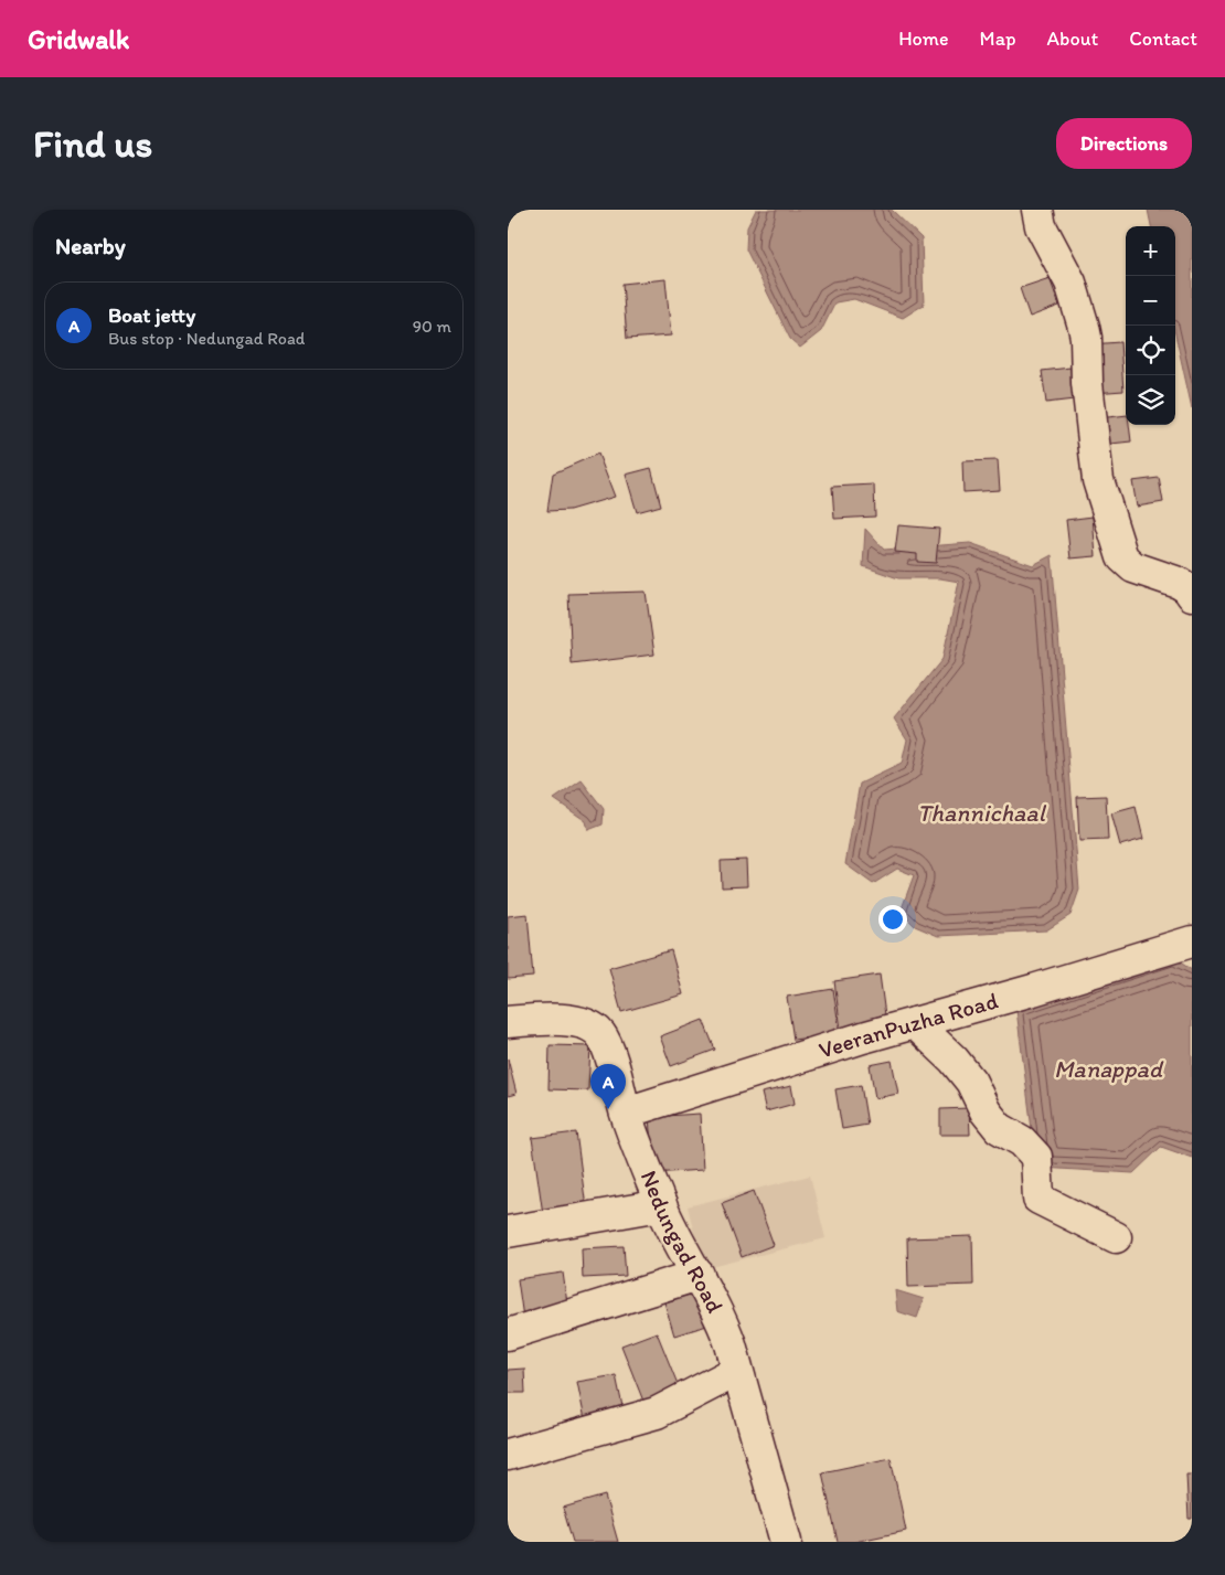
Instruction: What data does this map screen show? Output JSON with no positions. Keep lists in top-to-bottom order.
{
  "streets": {
    "street": ["VeeranPuzha Road", "Nedungad Road"]
  },
  "crossings": [
    ["VeeranPuzha Road", "Nedungad Road"]
  ],
  "water": ["Thannichaal", "Manappad"],
  "page": {
    "header": "Gridwalk",
    "nav": [
      "Home",
      "Map",
      "About",
      "Contact"
    ],
    "buttons": "Directions",
    "title": "Find us",
    "heading": "Nearby",
    "map_buttons": ["+", "−"],
    "list": [
      {
        "mark": "A",
        "name": "Boat jetty",
        "note": "Bus stop · Nedungad Road",
        "value": "90 m"
      }
    ],
    "pins": "A"
  }
}
